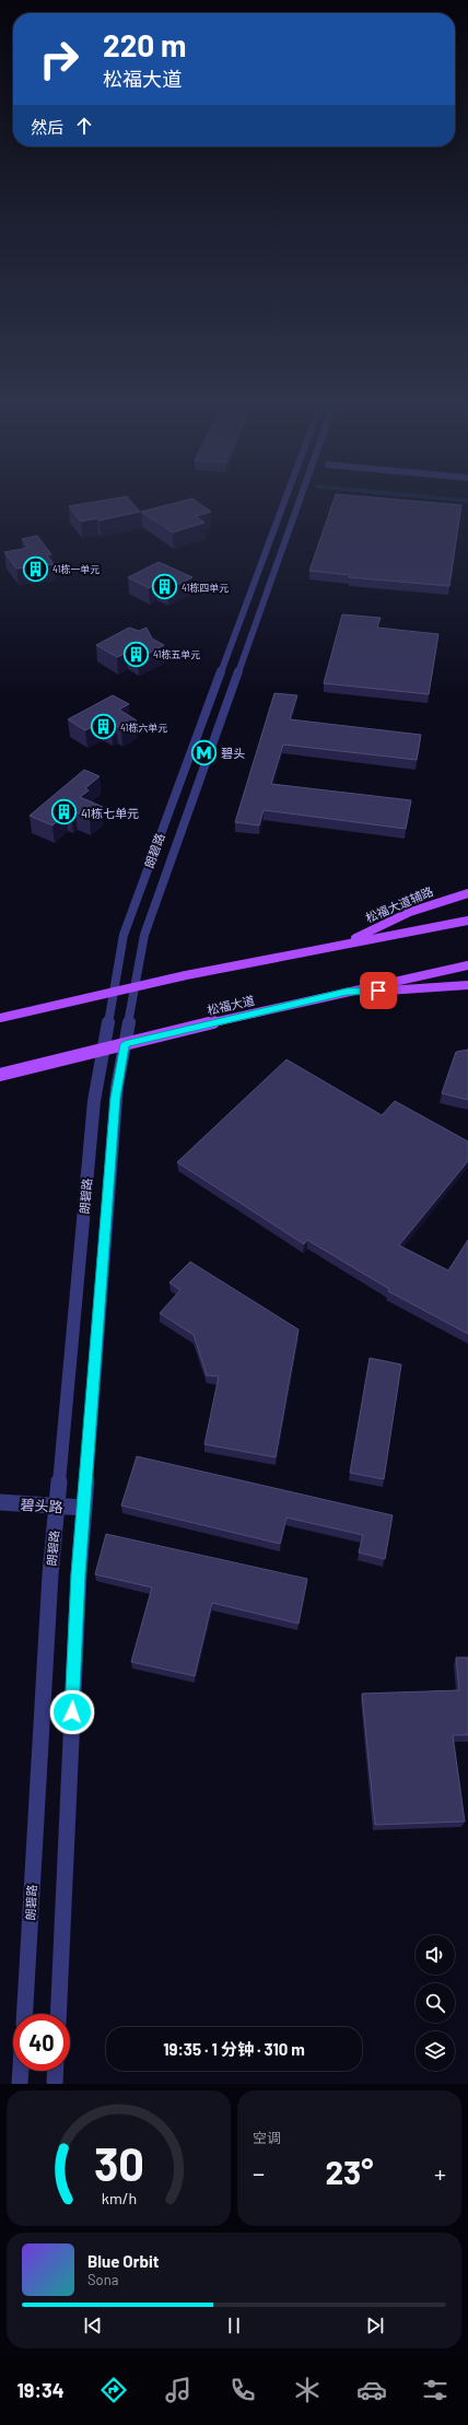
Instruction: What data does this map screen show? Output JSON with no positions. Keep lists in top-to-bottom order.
{
  "streets": {
    "main road": ["松福大道辅路", "松福大道"],
    "street": ["朗碧路", "碧头路"]
  },
  "crossings": [
    ["朗碧路", "松福大道"],
    ["朗碧路", "碧头路"]
  ],
  "places": {
    "building": [
      "41栋一单元",
      "41栋四单元",
      "41栋五单元",
      "41栋六单元",
      "41栋七单元"
    ],
    "metro station": ["碧头"]
  },
  "page": {
    "turn": ["220 m", "松福大道"],
    "then": "然后",
    "limit": "40",
    "trip": "19:35 · 1 分钟 · 310 m",
    "tile": "空调",
    "heat": ["−", "23°", "+"],
    "song": ["Blue Orbit", "Sona"],
    "tabs": "19:34",
    "gauge": ["30", "km/h"]
  }
}
